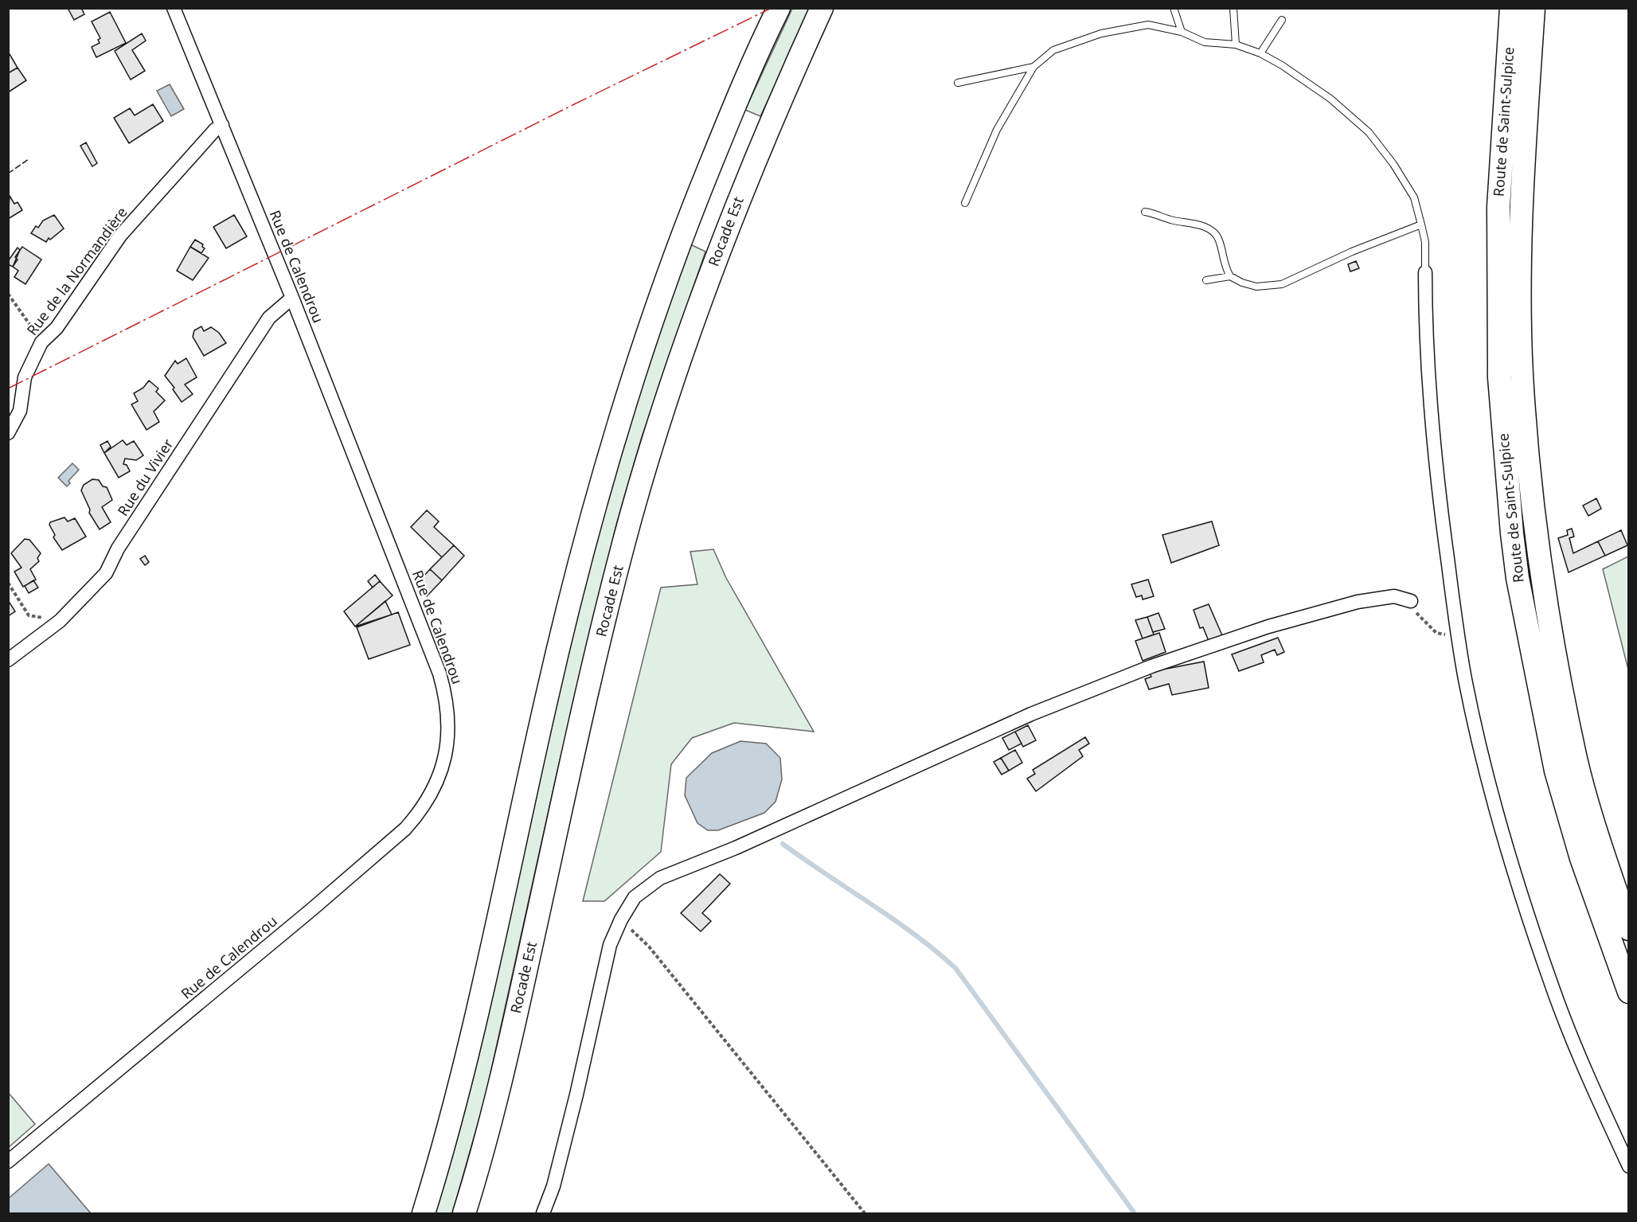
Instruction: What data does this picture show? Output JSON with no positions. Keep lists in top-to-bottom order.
{
  "streets": {
    "highway": ["Route de Saint-Sulpice", "Rocade Est"],
    "street": ["Rue de Calendrou", "Rue de la Normandière", "Rue du Vivier"]
  },
  "crossings": [
    ["Rue de Calendrou", "Rue de la Normandière"],
    ["Rue de Calendrou", "Rue du Vivier"]
  ]
}
